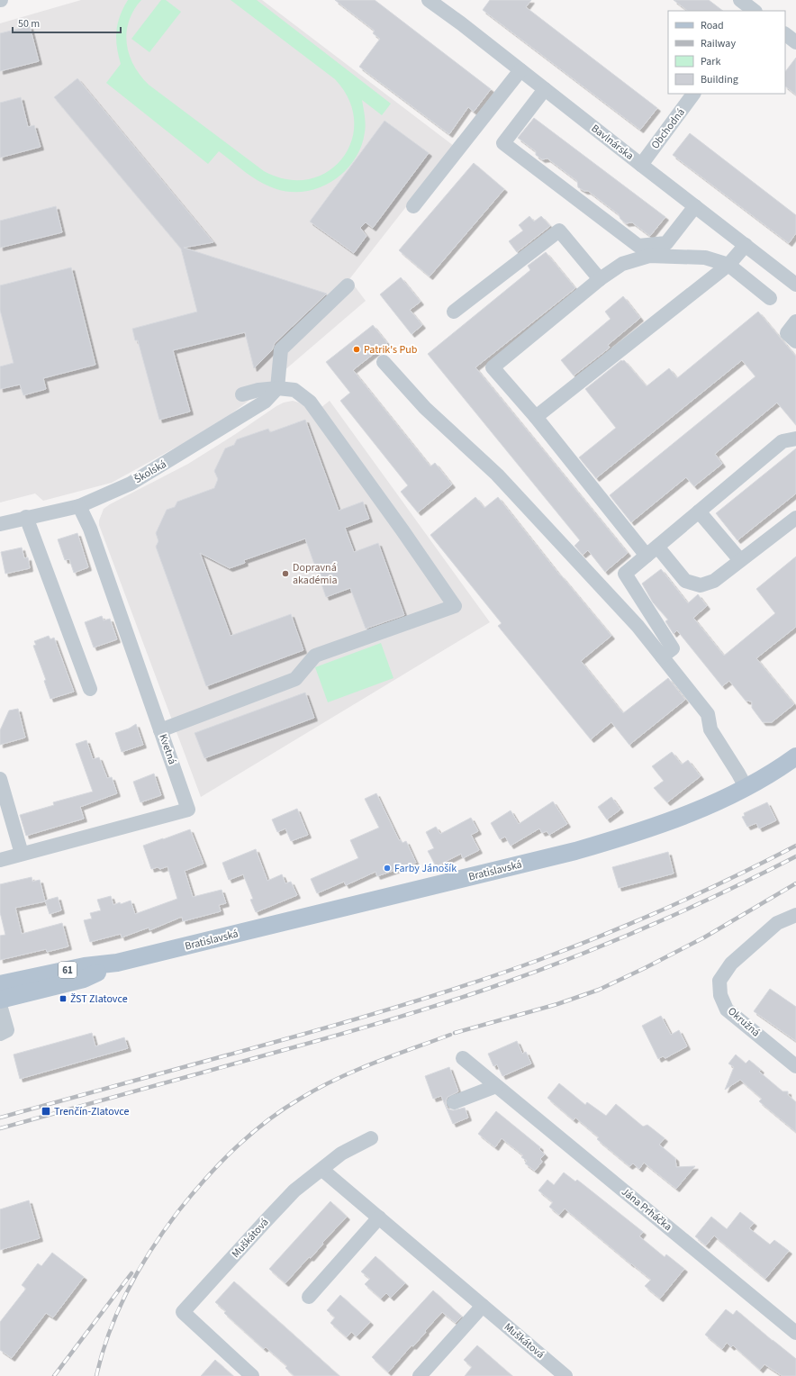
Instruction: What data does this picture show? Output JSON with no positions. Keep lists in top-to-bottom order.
{
  "streets": {
    "main road": ["Bratislavská", "61"],
    "street": [
      "Obchodná",
      "Bavlnárska",
      "Školská",
      "Kvetná",
      "Okružná",
      "Jána Prháčka",
      "Muškátová"
    ]
  },
  "crossings": [
    ["Obchodná", "Bavlnárska"],
    ["Školská", "Kvetná"]
  ],
  "places": {
    "other": ["Patrik's Pub", "Dopravná akadémia", "Farby Jánošík"],
    "transit": ["ŽST Zlatovce", "Trenčín-Zlatovce"]
  },
  "legend": [
    "Road",
    "Railway",
    "Park",
    "Building"
  ],
  "scale_bar": "50 m"
}
